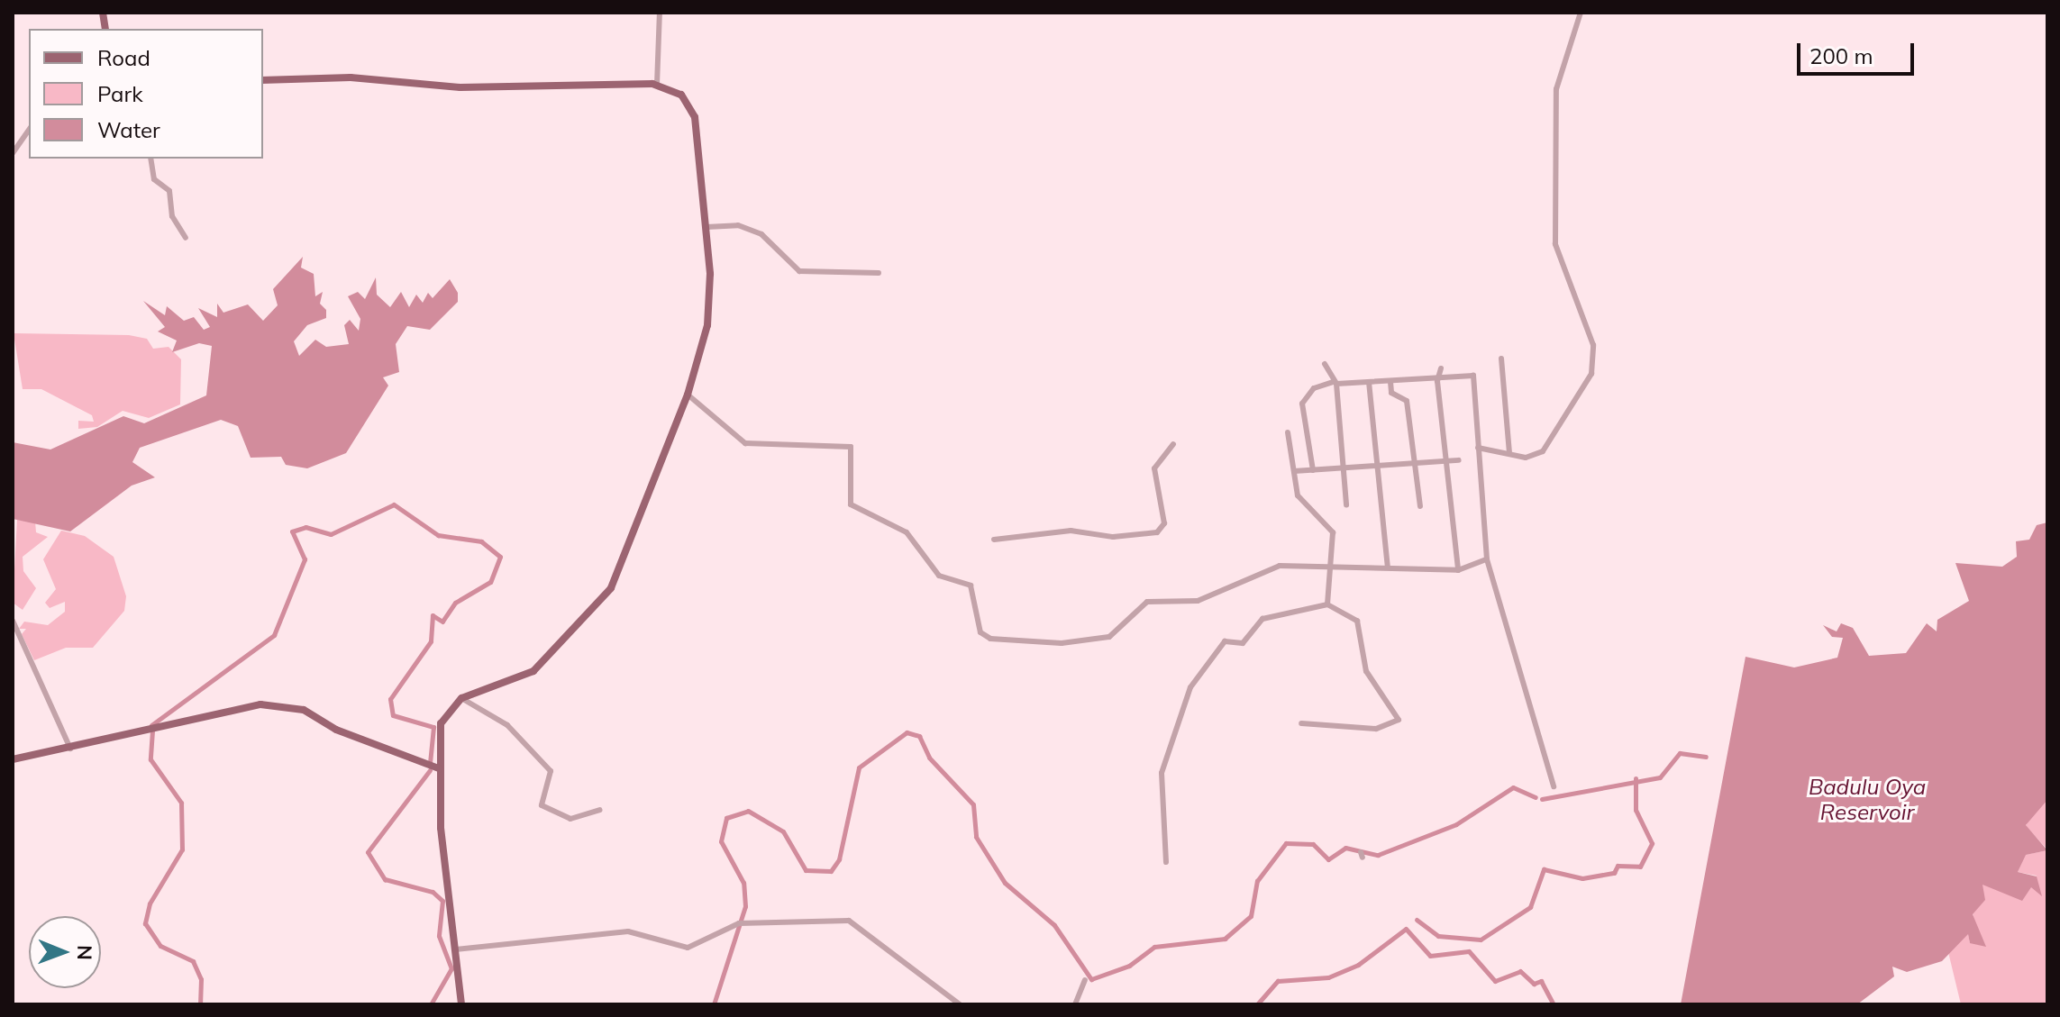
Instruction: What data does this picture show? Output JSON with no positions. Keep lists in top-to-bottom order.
{
  "water": ["Badulu Oya Reservoir"],
  "legend": ["Road", "Park", "Water"],
  "scale_bar": "200 m",
  "north": "right"
}
